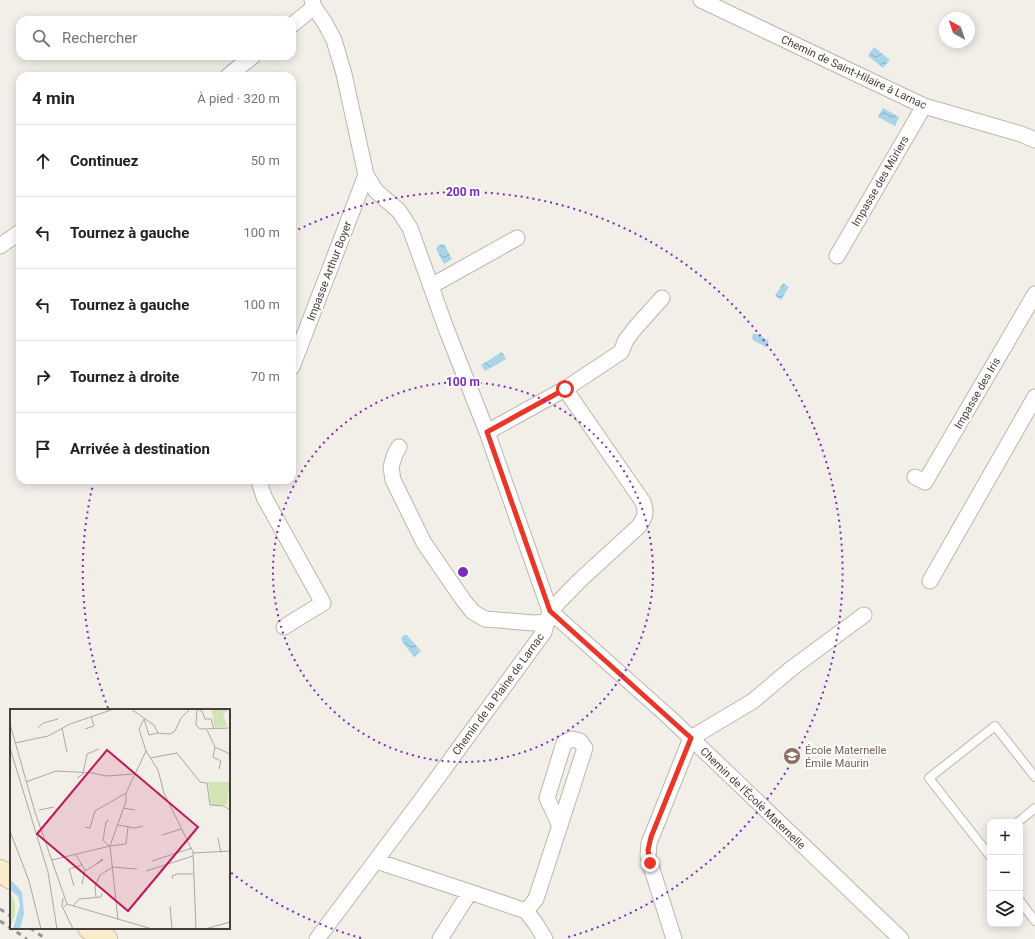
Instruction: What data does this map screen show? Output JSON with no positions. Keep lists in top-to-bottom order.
{
  "streets": {
    "street": [
      "Chemin de Saint-Hilaire à Larnac",
      "Impasse des Mûriers",
      "Impasse Arthur Boyer",
      "Impasse des Iris",
      "Chemin de la Plaine de Larnac",
      "Chemin de l'École Maternelle"
    ]
  },
  "crossings": [
    ["Chemin de Saint-Hilaire à Larnac", "Impasse des Mûriers"],
    ["Chemin de la Plaine de Larnac", "Chemin de l'École Maternelle"]
  ],
  "places": {
    "school or university": ["École Maternelle Émile Maurin"]
  },
  "north": "top left",
  "page": {
    "search": "Rechercher",
    "heading": ["4 min", "À pied · 320 m"],
    "list": [
      ["Continuez", "50 m"],
      ["Tournez à gauche", "100 m"],
      ["Tournez à gauche", "100 m"],
      ["Tournez à droite", "70 m"],
      "Arrivée à destination"
    ],
    "map_buttons": ["+", "−"]
  },
  "rings": ["200 m", "100 m"]
}
